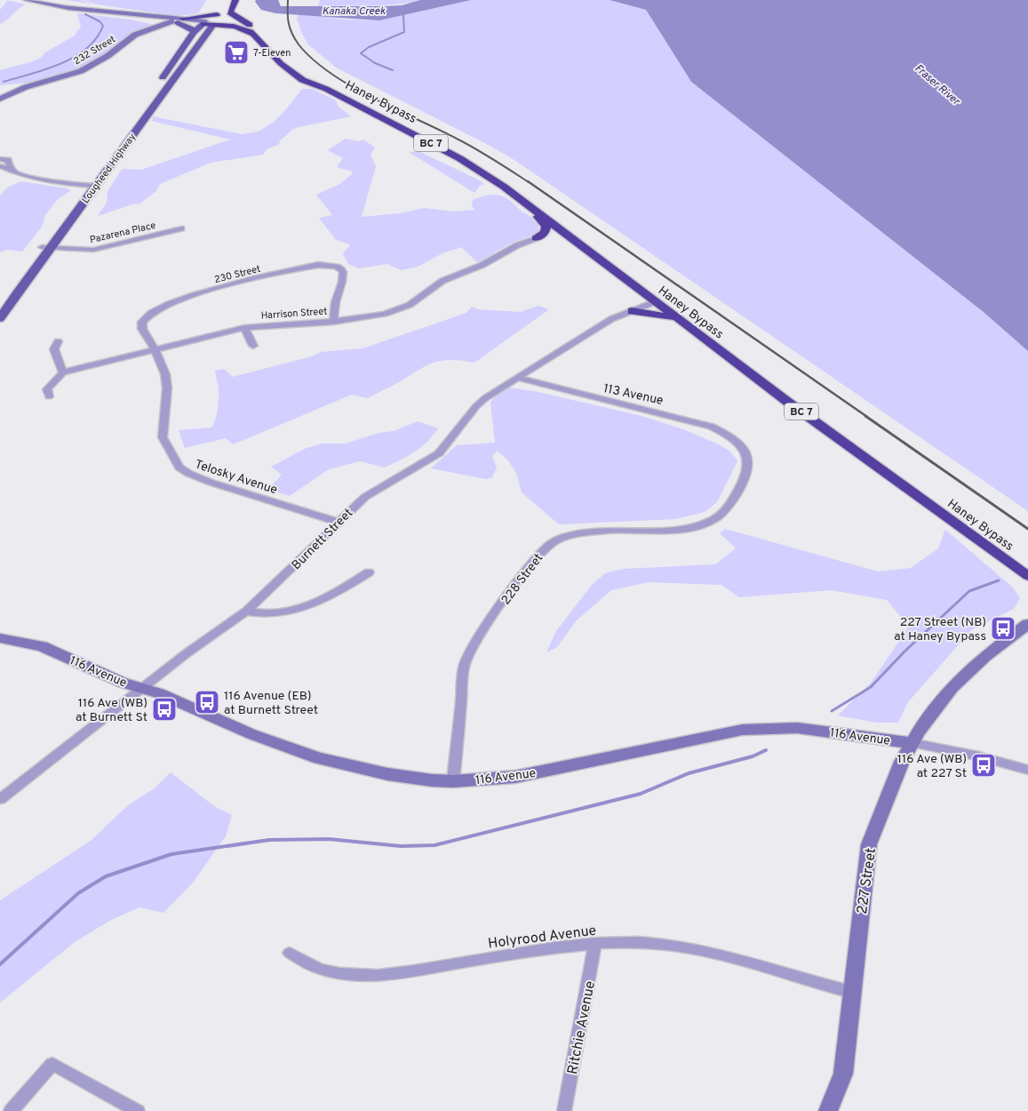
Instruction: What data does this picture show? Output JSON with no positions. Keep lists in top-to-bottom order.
{
  "streets": {
    "highway": ["Haney Bypass", "BC 7", "Lougheed Highway"],
    "main road": ["232 Street", "116 Avenue", "227 Street"],
    "street": [
      "Pazarena Place",
      "230 Street",
      "Harrison Street",
      "113 Avenue",
      "Telosky Avenue",
      "Burnett Street",
      "228 Street",
      "Holyrood Avenue",
      "Ritchie Avenue"
    ]
  },
  "crossings": [
    ["Haney Bypass", "BC 7"],
    ["Haney Bypass", "Lougheed Highway"],
    ["Haney Bypass", "Burnett Street"],
    ["Lougheed Highway", "Pazarena Place"],
    ["230 Street", "Harrison Street"],
    ["230 Street", "Telosky Avenue"],
    ["Harrison Street", "Telosky Avenue"],
    ["113 Avenue", "Burnett Street"],
    ["113 Avenue", "228 Street"],
    ["Telosky Avenue", "Burnett Street"],
    ["Burnett Street", "116 Avenue"],
    ["228 Street", "116 Avenue"],
    ["116 Avenue", "227 Street"],
    ["227 Street", "Holyrood Avenue"],
    ["Holyrood Avenue", "Ritchie Avenue"]
  ],
  "water": ["Kanaka Creek", "Fraser River"],
  "places": {
    "supermarket": ["7-Eleven"],
    "bus stop": [
      "227 Street (NB) at Haney Bypass",
      "116 Avenue (EB) at Burnett Street",
      "116 Ave (WB) at Burnett St",
      "116 Ave (WB) at 227 St"
    ]
  }
}
